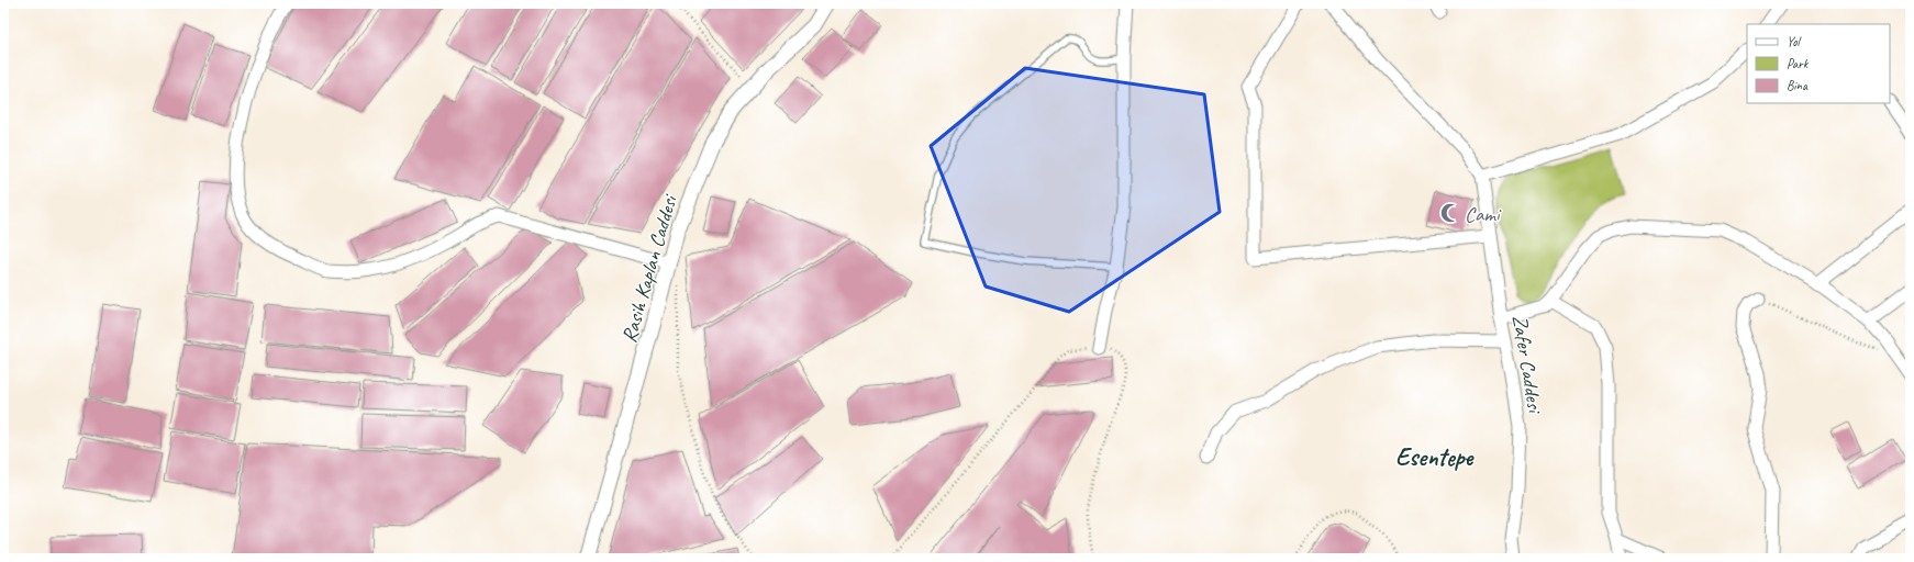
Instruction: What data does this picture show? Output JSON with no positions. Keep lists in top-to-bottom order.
{
  "streets": {
    "street": ["Rasih Kaplan Caddesi", "Zafer Caddesi"]
  },
  "districts": ["Esentepe"],
  "places": {
    "mosque": ["Cami"]
  },
  "legend": ["Yol", "Park", "Bina"]
}
